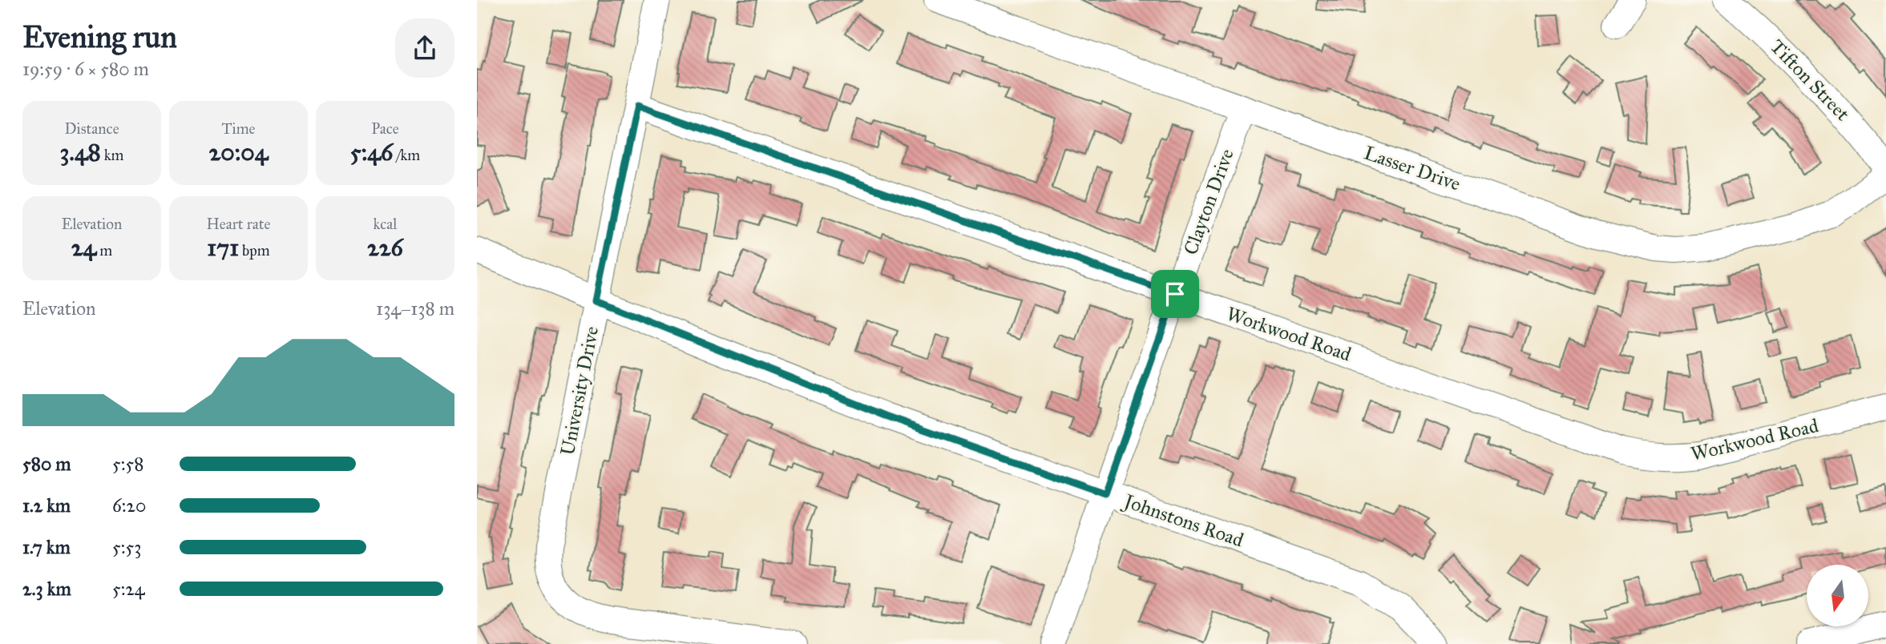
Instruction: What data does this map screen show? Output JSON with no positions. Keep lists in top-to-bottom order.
{
  "streets": {
    "street": [
      "Tifton Street",
      "Lasser Drive",
      "Clayton Drive",
      "Workwood Road",
      "University Drive",
      "Johnstons Road"
    ]
  },
  "crossings": [
    ["Lasser Drive", "Clayton Drive"],
    ["Clayton Drive", "Workwood Road"],
    ["Clayton Drive", "Johnstons Road"],
    ["Workwood Road", "University Drive"],
    ["University Drive", "Johnstons Road"]
  ],
  "north": "bottom",
  "page": {
    "heading": ["Evening run", "19:59 · 6 × 580 m"],
    "stats": [
      ["Distance", "3.48 km"],
      ["Time", "20:04"],
      ["Pace", "5:46 /km"],
      ["Elevation", "24 m"],
      ["Heart rate", "171 bpm"],
      ["kcal", "226"]
    ],
    "chart": ["Elevation", "134–138 m"],
    "list": [
      {
        "name": "580 m",
        "note": "5:58"
      },
      {
        "name": "1.2 km",
        "note": "6:20"
      },
      {
        "name": "1.7 km",
        "note": "5:53"
      },
      {
        "name": "2.3 km",
        "note": "5:24"
      }
    ]
  }
}
